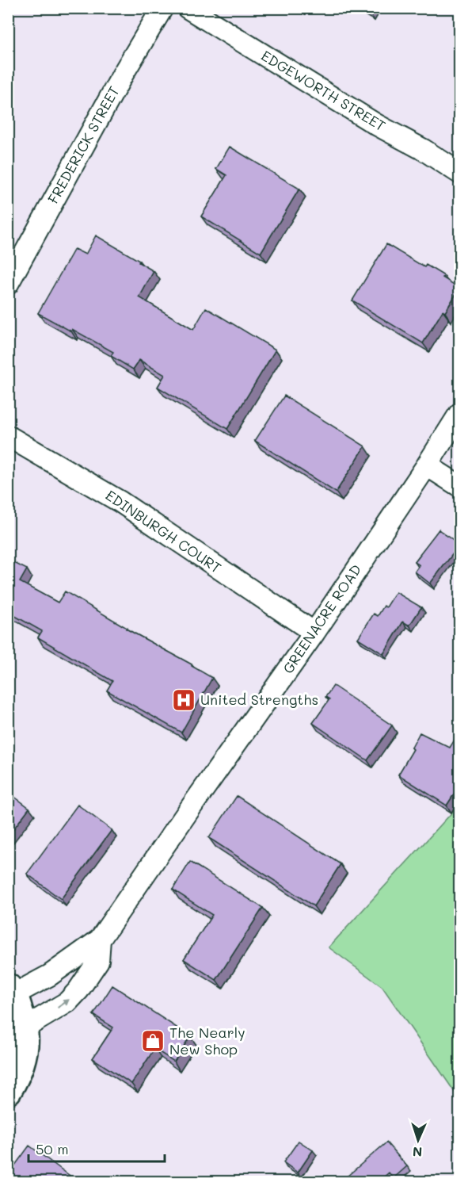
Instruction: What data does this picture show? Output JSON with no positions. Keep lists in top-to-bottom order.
{
  "streets": {
    "street": [
      "EDGEWORTH STREET",
      "FREDERICK STREET",
      "EDINBURGH COURT",
      "GREENACRE ROAD"
    ]
  },
  "crossings": [
    ["EDINBURGH COURT", "GREENACRE ROAD"]
  ],
  "places": {
    "hospital": ["United Strengths"],
    "shop": ["The Nearly New Shop"]
  },
  "scale_bar": "50 m",
  "north": "bottom"
}
